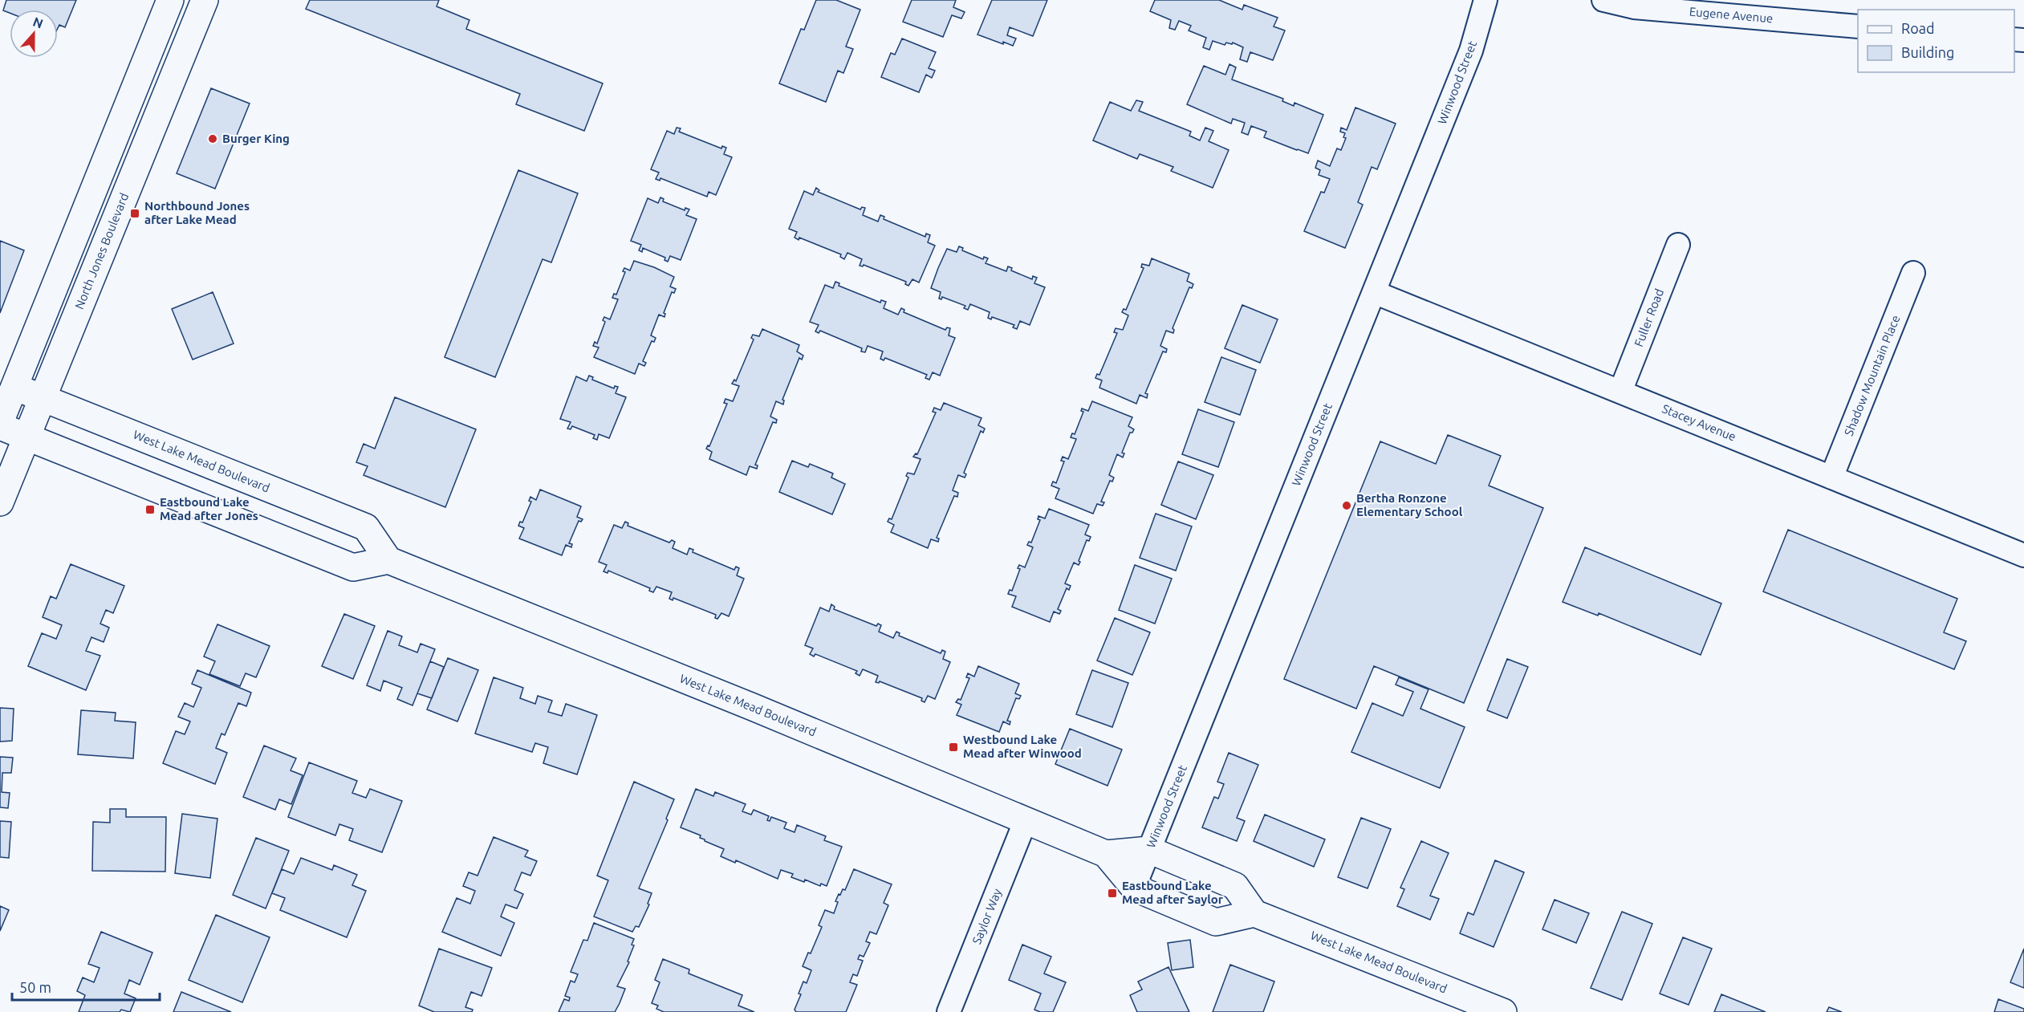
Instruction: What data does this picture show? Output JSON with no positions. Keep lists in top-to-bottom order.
{
  "streets": {
    "main road": ["North Jones Boulevard", "West Lake Mead Boulevard"],
    "street": [
      "Eugene Avenue",
      "Winwood Street",
      "Fuller Road",
      "Shadow Mountain Place",
      "Stacey Avenue",
      "Saylor Way"
    ]
  },
  "crossings": [
    ["Winwood Street", "Stacey Avenue"],
    ["Winwood Street", "West Lake Mead Boulevard"],
    ["North Jones Boulevard", "West Lake Mead Boulevard"],
    ["Fuller Road", "Stacey Avenue"],
    ["Shadow Mountain Place", "Stacey Avenue"],
    ["West Lake Mead Boulevard", "Saylor Way"]
  ],
  "places": {
    "other": ["Burger King", "Bertha Ronzone Elementary School"],
    "transit": [
      "Northbound Jones after Lake Mead",
      "Eastbound Lake Mead after Jones",
      "Westbound Lake Mead after Winwood",
      "Eastbound Lake Mead after Saylor"
    ]
  },
  "legend": ["Road", "Building"],
  "scale_bar": "50 m",
  "north": "top"
}
